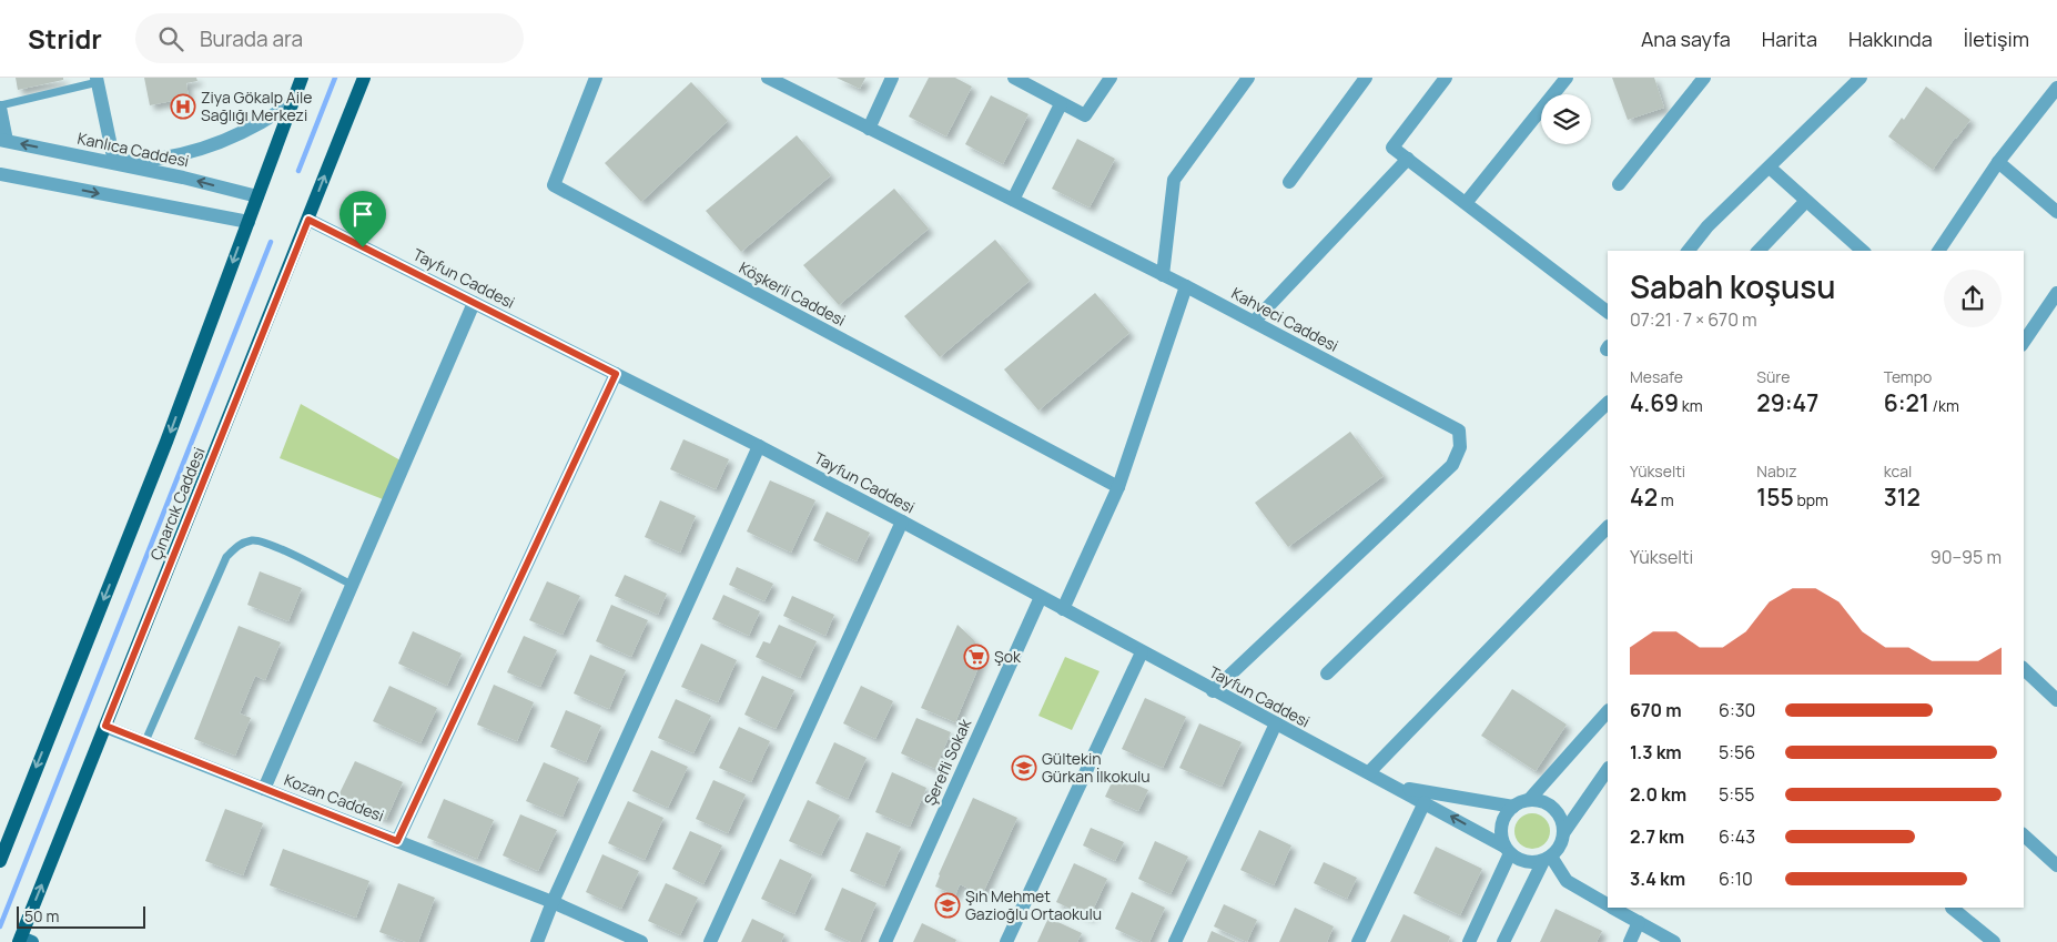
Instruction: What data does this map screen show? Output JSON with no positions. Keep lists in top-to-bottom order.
{
  "streets": {
    "main road": ["Çınarcık Caddesi"],
    "street": [
      "Kanlıca Caddesi",
      "Tayfun Caddesi",
      "Köşkerli Caddesi",
      "Kahveci Caddesi",
      "Şerefli Sokak",
      "Kozan Caddesi"
    ]
  },
  "crossings": [
    ["Tayfun Caddesi", "Kahveci Caddesi"],
    ["Tayfun Caddesi", "Çınarcık Caddesi"],
    ["Tayfun Caddesi", "Şerefli Sokak"],
    ["Çınarcık Caddesi", "Kozan Caddesi"]
  ],
  "places": {
    "hospital": ["Ziya Gökalp Aile Sağlığı Merkezi"],
    "supermarket": ["Şok"],
    "school or university": ["Gültekin Gürkan İlkokulu", "Şıh Mehmet Gazioğlu Ortaokulu"]
  },
  "scale_bar": "50 m",
  "page": {
    "header": "Stridr",
    "search": "Burada ara",
    "nav": [
      "Ana sayfa",
      "Harita",
      "Hakkında",
      "İletişim"
    ],
    "heading": ["Sabah koşusu", "07:21 · 7 × 670 m"],
    "stats": [
      ["Mesafe", "4.69 km"],
      ["Süre", "29:47"],
      ["Tempo", "6:21 /km"],
      ["Yükselti", "42 m"],
      ["Nabız", "155 bpm"],
      ["kcal", "312"]
    ],
    "chart": ["Yükselti", "90–95 m"],
    "list": [
      {
        "name": "670 m",
        "note": "6:30"
      },
      {
        "name": "1.3 km",
        "note": "5:56"
      },
      {
        "name": "2.0 km",
        "note": "5:55"
      },
      {
        "name": "2.7 km",
        "note": "6:43"
      },
      {
        "name": "3.4 km",
        "note": "6:10"
      }
    ],
    "scale": "50 m"
  }
}
